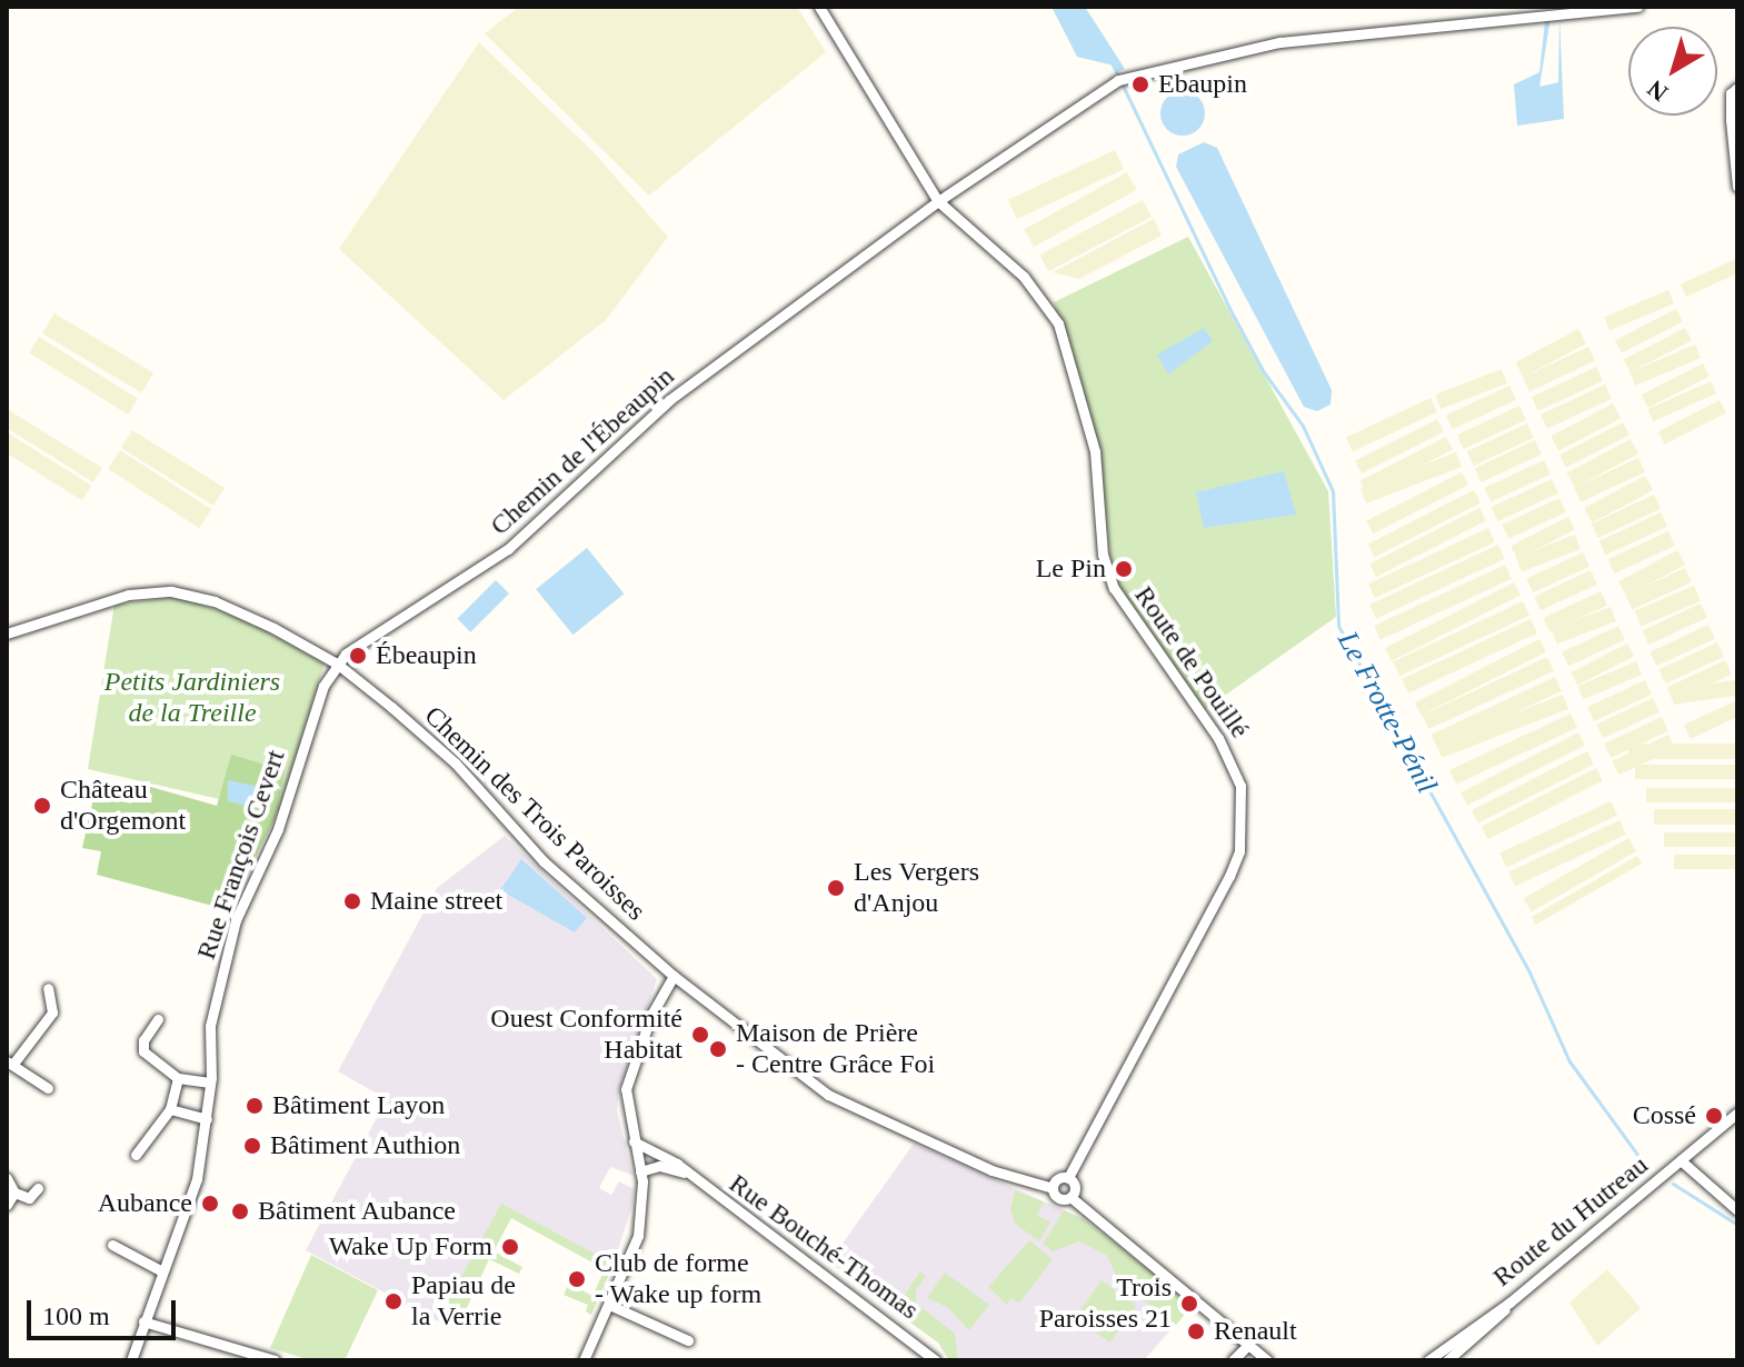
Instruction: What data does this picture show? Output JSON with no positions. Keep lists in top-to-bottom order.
{
  "streets": {
    "street": [
      "Chemin de l'Ébeaupin",
      "Route de Pouillé",
      "Chemin des Trois Paroisses",
      "Rue François Cevert",
      "Route du Hutreau",
      "Rue Bouché-Thomas"
    ]
  },
  "crossings": [
    ["Chemin de l'Ébeaupin", "Route de Pouillé"],
    ["Chemin de l'Ébeaupin", "Chemin des Trois Paroisses"],
    ["Chemin de l'Ébeaupin", "Rue François Cevert"],
    ["Route de Pouillé", "Chemin des Trois Paroisses"],
    ["Chemin des Trois Paroisses", "Rue François Cevert"]
  ],
  "water": ["Le Frotte-Pénil"],
  "parks": ["Petits Jardiniers de la Treille"],
  "places": [
    "Ebaupin",
    "Le Pin",
    "Ébeaupin",
    "Château d'Orgemont",
    "Les Vergers d'Anjou",
    "Maine street",
    "Ouest Conformité Habitat",
    "Maison de Prière - Centre Grâce Foi",
    "Bâtiment Layon",
    "Cossé",
    "Bâtiment Authion",
    "Aubance",
    "Bâtiment Aubance",
    "Wake Up Form",
    "Club de forme - Wake up form",
    "Papiau de la Verrie",
    "Trois Paroisses 21",
    "Renault"
  ],
  "scale_bar": "100 m",
  "north": "bottom left"
}
